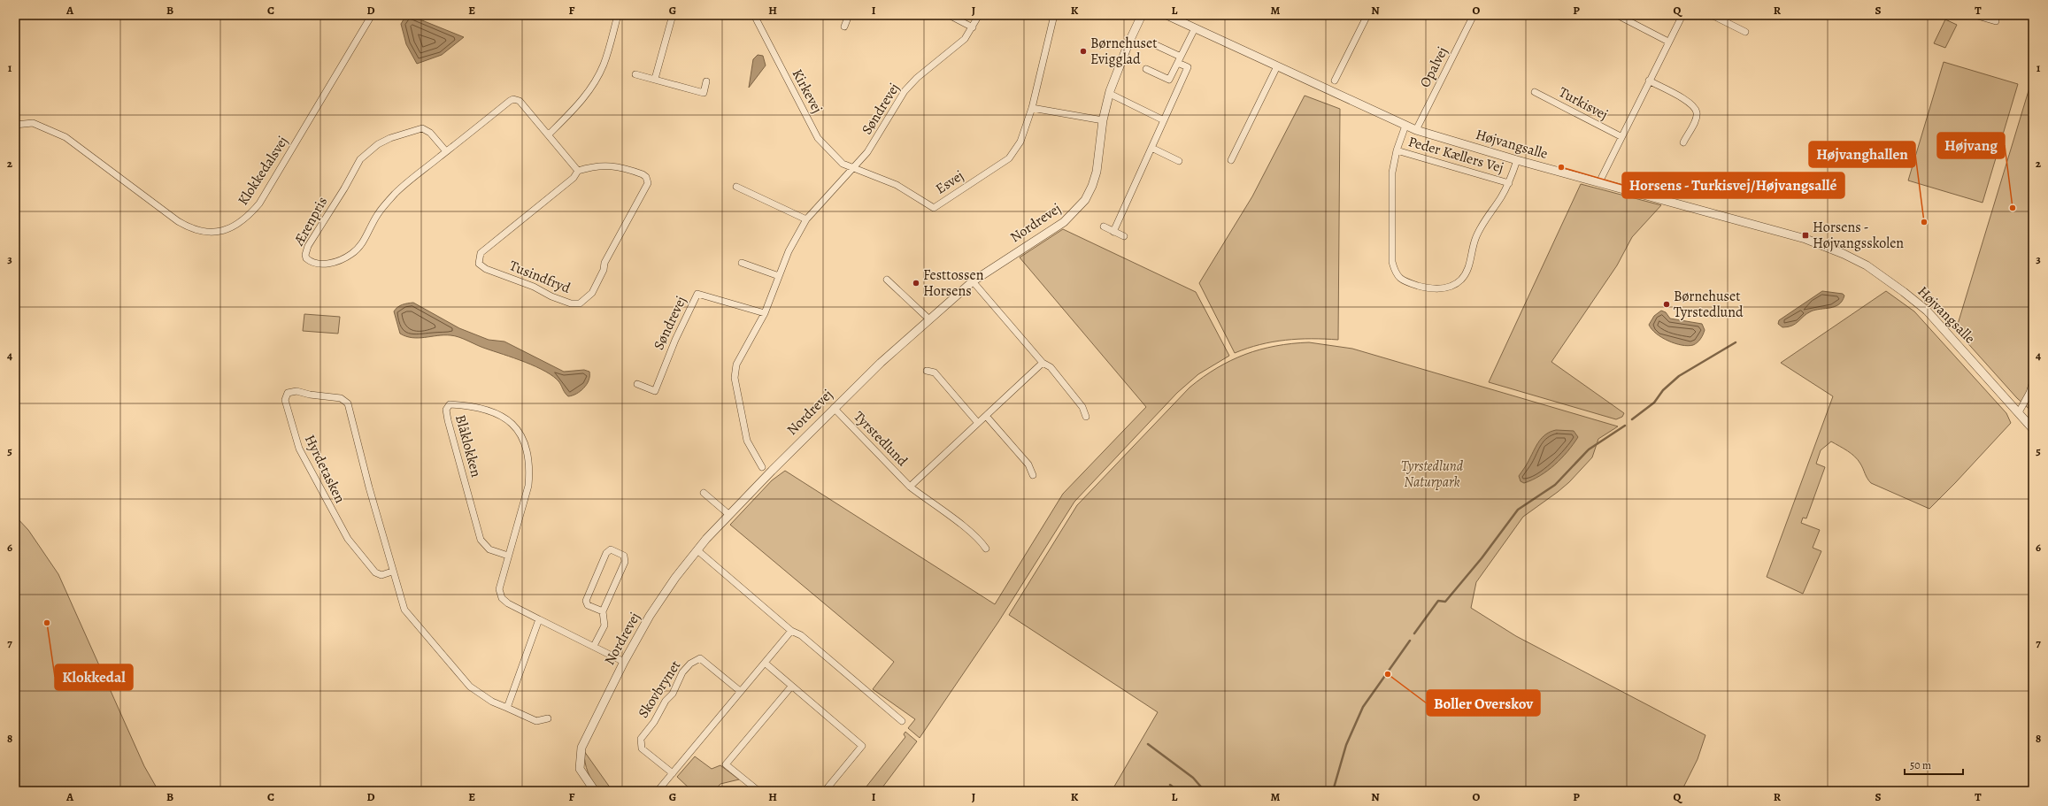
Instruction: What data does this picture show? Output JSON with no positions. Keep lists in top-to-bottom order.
{
  "streets": {
    "street": [
      "Opalvej",
      "Kirkevej",
      "Turkisvej",
      "Søndrevej",
      "Højvangsalle",
      "Peder Kællers Vej",
      "Klokkedalsvej",
      "Esvej",
      "Ærenpris",
      "Nordrevej",
      "Tusindfryd",
      "Tyrstedlund",
      "Blåklokken",
      "Hyrdetasken",
      "Skovbrynet"
    ]
  },
  "crossings": [
    ["Opalvej", "Højvangsalle"],
    ["Kirkevej", "Søndrevej"],
    ["Kirkevej", "Esvej"],
    ["Søndrevej", "Esvej"],
    ["Højvangsalle", "Peder Kællers Vej"],
    ["Nordrevej", "Tyrstedlund"]
  ],
  "parks": ["Tyrstedlund Naturpark"],
  "places": {
    "other": [
      "Børnehuset Evigglad",
      "Horsens - Turkisvej/Højvangsallé",
      "Højvang",
      "Højvanghallen",
      "Festtossen Horsens",
      "Børnehuset Tyrstedlund",
      "Klokkedal",
      "Boller Overskov"
    ],
    "transit": ["Horsens - Højvangsskolen"]
  },
  "scale_bar": "50 m",
  "grid": {
    "columns": [
      "A",
      "B",
      "C",
      "D",
      "E",
      "F",
      "G",
      "H",
      "I",
      "J",
      "K",
      "L",
      "M",
      "N",
      "O",
      "P",
      "Q",
      "R",
      "S",
      "T"
    ],
    "rows": [
      "1",
      "2",
      "3",
      "4",
      "5",
      "6",
      "7",
      "8"
    ]
  }
}
